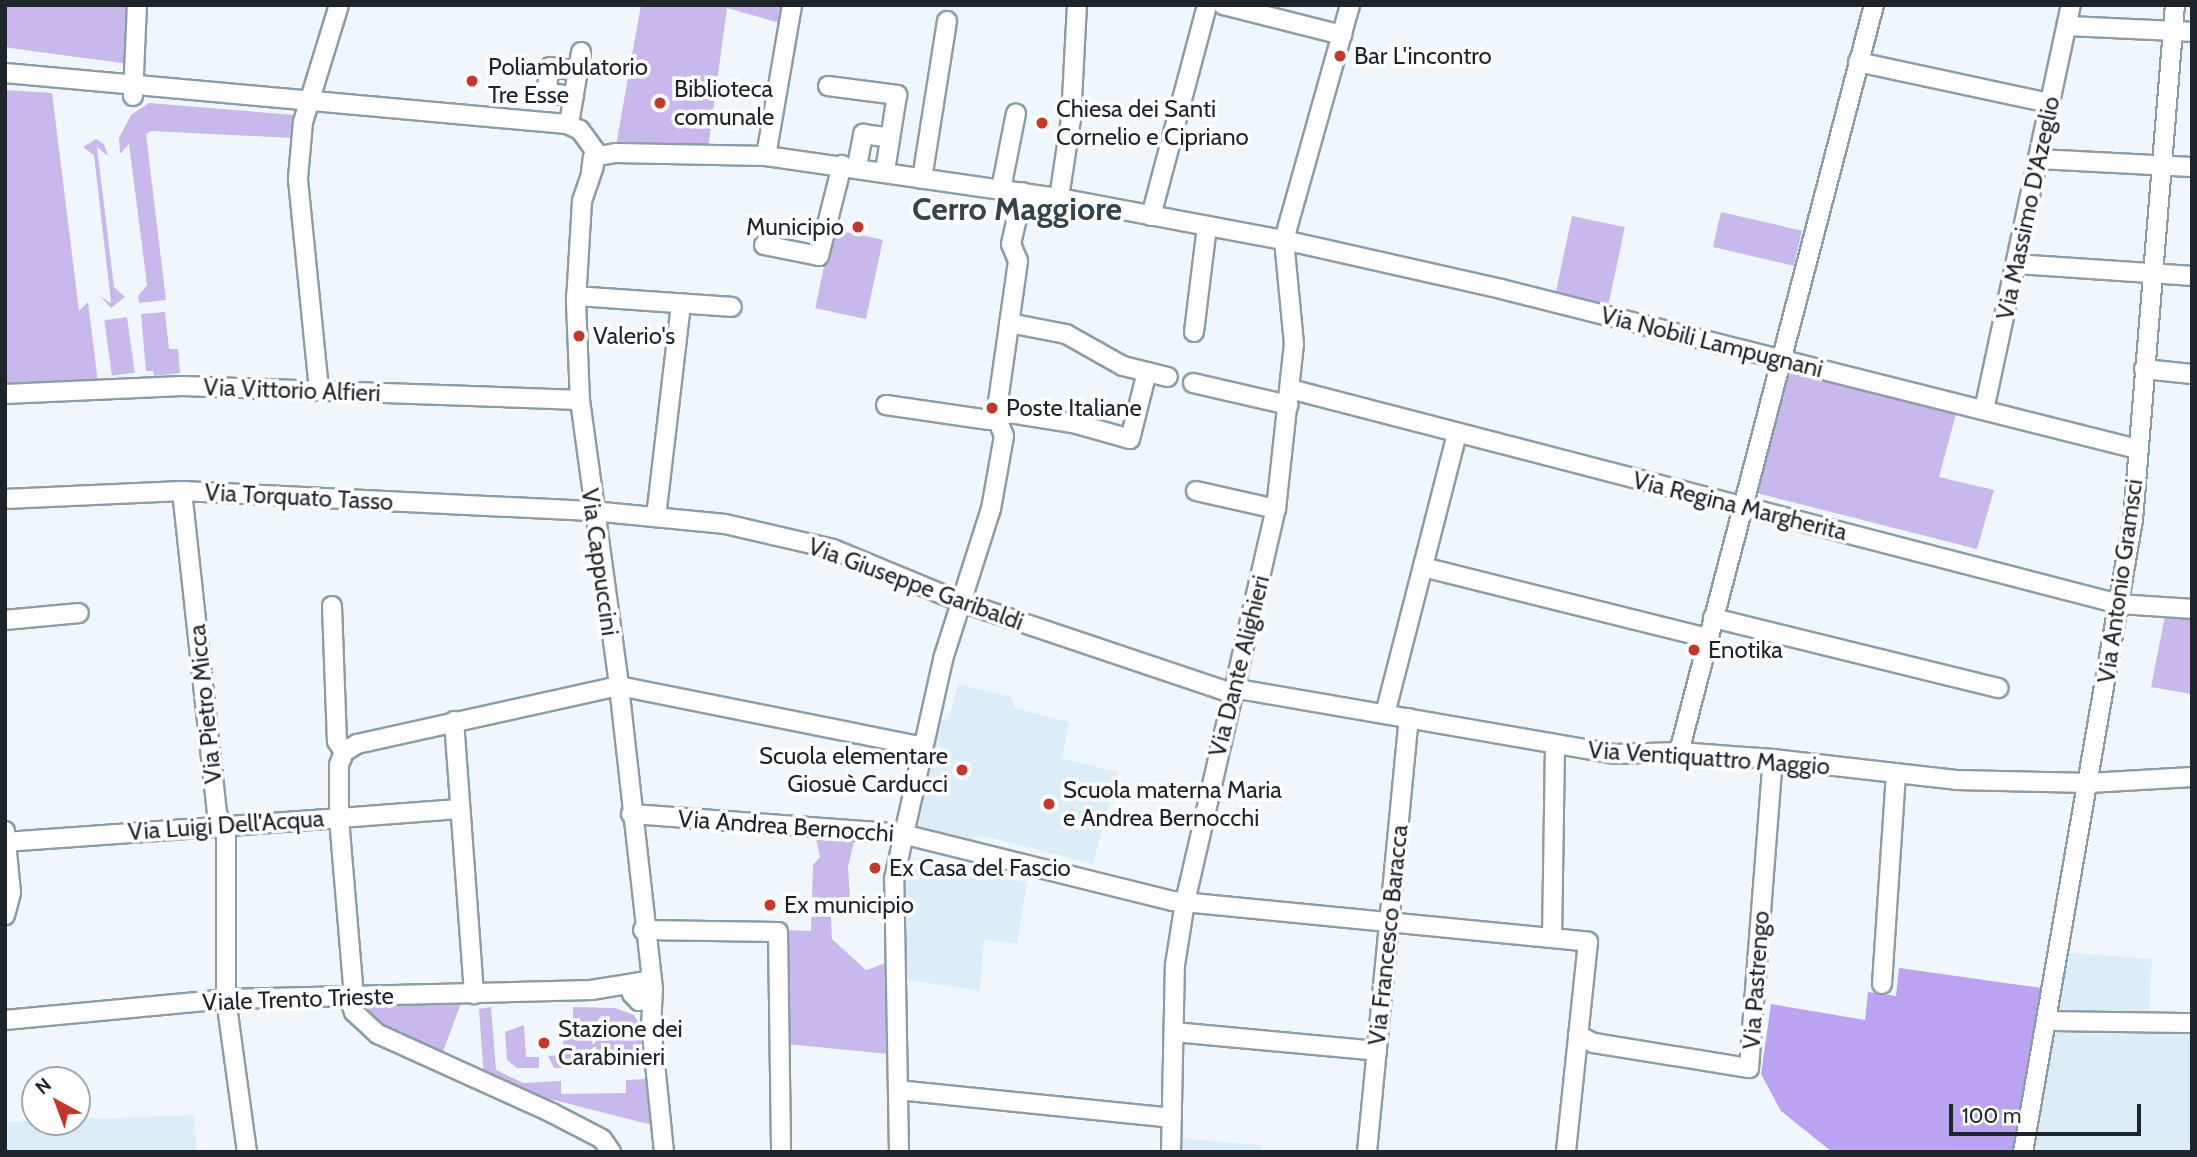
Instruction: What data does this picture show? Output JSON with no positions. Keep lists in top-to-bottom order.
{
  "streets": {
    "street": [
      "Via Massimo D'Azeglio",
      "Via Nobili Lampugnani",
      "Via Vittorio Alfieri",
      "Via Torquato Tasso",
      "Via Regina Margherita",
      "Via Cappuccini",
      "Via Antonio Gramsci",
      "Via Giuseppe Garibaldi",
      "Via Dante Alighieri",
      "Via Pietro Micca",
      "Via Ventiquattro Maggio",
      "Via Luigi Dell'Acqua",
      "Via Andrea Bernocchi",
      "Via Francesco Baracca",
      "Via Pastrengo",
      "Viale Trento Trieste"
    ]
  },
  "crossings": [
    ["Via Massimo D'Azeglio", "Via Nobili Lampugnani"],
    ["Via Nobili Lampugnani", "Via Cappuccini"],
    ["Via Nobili Lampugnani", "Via Antonio Gramsci"],
    ["Via Nobili Lampugnani", "Via Dante Alighieri"],
    ["Via Vittorio Alfieri", "Via Cappuccini"],
    ["Via Torquato Tasso", "Via Cappuccini"],
    ["Via Torquato Tasso", "Via Giuseppe Garibaldi"],
    ["Via Torquato Tasso", "Via Pietro Micca"],
    ["Via Regina Margherita", "Via Antonio Gramsci"],
    ["Via Regina Margherita", "Via Dante Alighieri"],
    ["Via Cappuccini", "Via Giuseppe Garibaldi"],
    ["Via Cappuccini", "Via Andrea Bernocchi"],
    ["Via Cappuccini", "Viale Trento Trieste"],
    ["Via Antonio Gramsci", "Via Ventiquattro Maggio"],
    ["Via Giuseppe Garibaldi", "Via Dante Alighieri"],
    ["Via Giuseppe Garibaldi", "Via Ventiquattro Maggio"],
    ["Via Dante Alighieri", "Via Ventiquattro Maggio"],
    ["Via Dante Alighieri", "Via Andrea Bernocchi"],
    ["Via Pietro Micca", "Via Luigi Dell'Acqua"],
    ["Via Pietro Micca", "Viale Trento Trieste"],
    ["Via Ventiquattro Maggio", "Via Francesco Baracca"],
    ["Via Ventiquattro Maggio", "Via Pastrengo"],
    ["Via Andrea Bernocchi", "Via Francesco Baracca"],
    ["Via Andrea Bernocchi", "Via Pastrengo"]
  ],
  "districts": ["Cerro Maggiore"],
  "places": [
    "Bar L'incontro",
    "Poliambulatorio Tre Esse",
    "Biblioteca comunale",
    "Chiesa dei Santi Cornelio e Cipriano",
    "Municipio",
    "Valerio's",
    "Poste Italiane",
    "Enotika",
    "Scuola elementare Giosuè Carducci",
    "Scuola materna Maria e Andrea Bernocchi",
    "Ex Casa del Fascio",
    "Ex municipio",
    "Stazione dei Carabinieri"
  ],
  "scale_bar": "100 m",
  "north": "top left"
}
